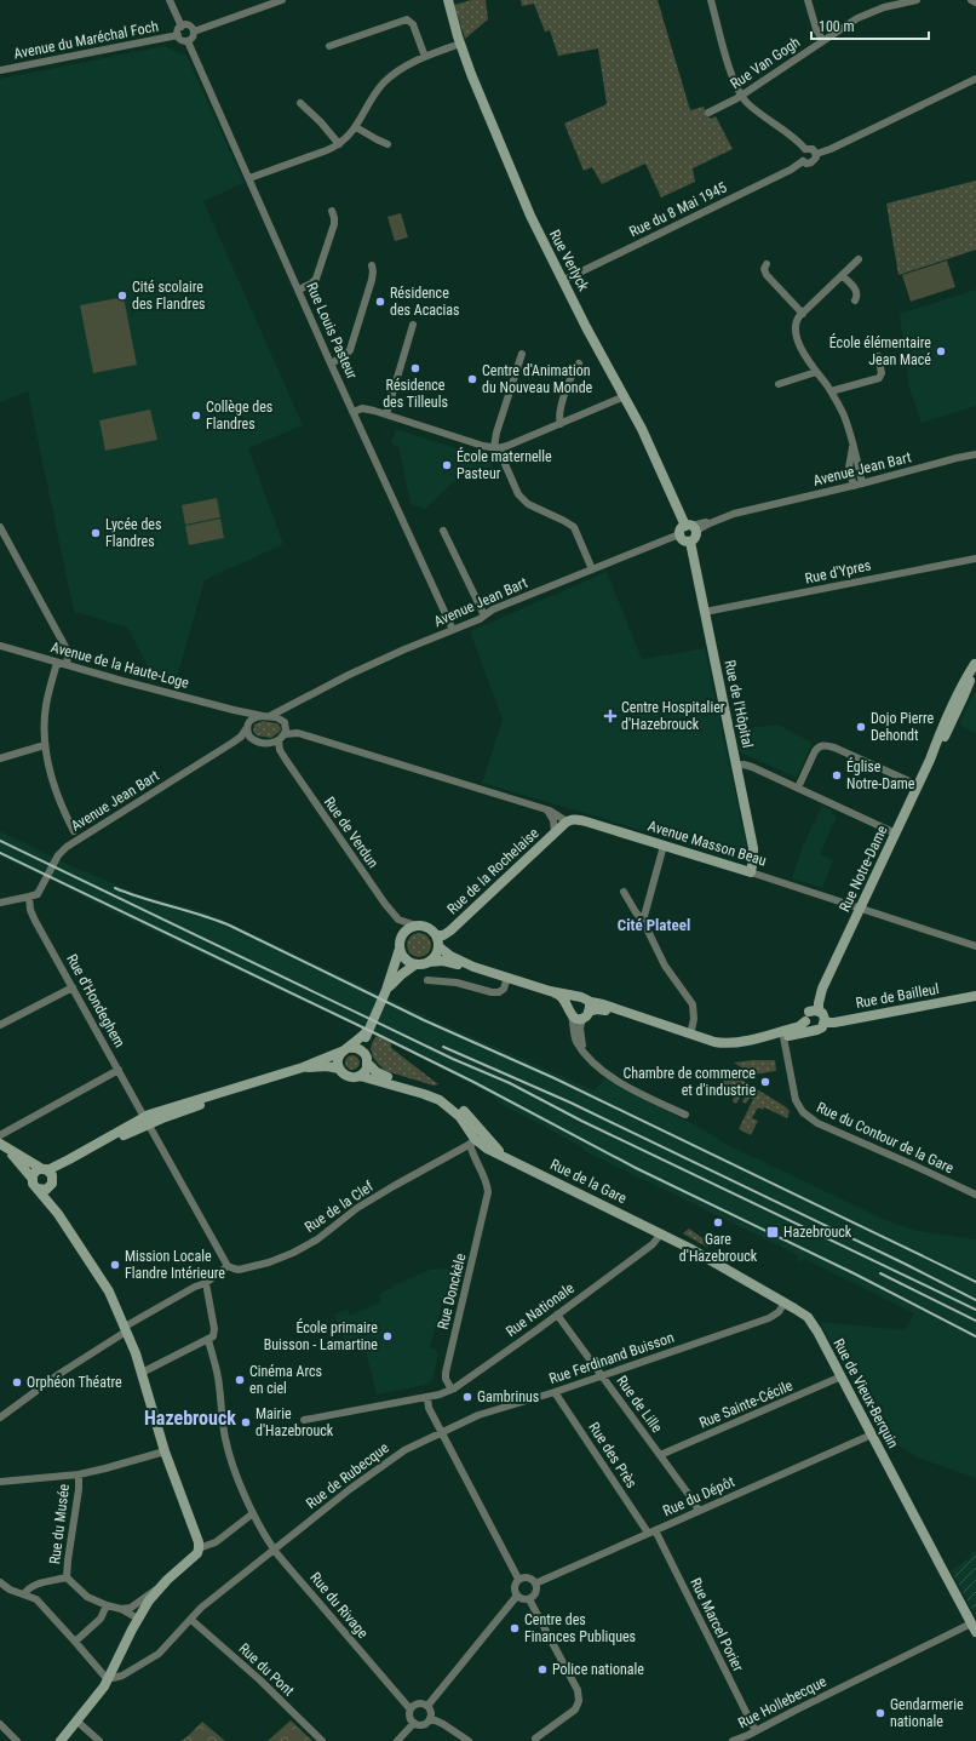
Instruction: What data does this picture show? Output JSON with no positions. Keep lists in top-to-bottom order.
{
  "streets": {
    "main road": [
      "Rue Verlyck",
      "Rue de l'Hôpital",
      "Avenue Masson Beau",
      "Rue Notre-Dame",
      "Rue de la Rochelaise",
      "Rue de Bailleul",
      "Rue de la Gare",
      "Rue de Vieux-Berquin"
    ],
    "street": [
      "Avenue du Maréchal Foch",
      "Rue Van Gogh",
      "Rue du 8 Mai 1945",
      "Rue Louis Pasteur",
      "Avenue Jean Bart",
      "Rue d'Ypres",
      "Avenue de la Haute-Loge",
      "Rue de Verdun",
      "Rue d'Hondeghem",
      "Rue du Contour de la Gare",
      "Rue de la Clef",
      "Rue Donckèle",
      "Rue Nationale",
      "Rue Ferdinand Buisson",
      "Rue de Lille",
      "Rue Sainte-Cécile",
      "Rue des Près",
      "Rue de Rubecque",
      "Rue du Dépôt",
      "Rue du Musée",
      "Rue du Rivage",
      "Rue Marcel Porier",
      "Rue du Pont",
      "Rue Hollebecque"
    ]
  },
  "crossings": [
    ["Avenue du Maréchal Foch", "Rue Louis Pasteur"],
    ["Rue du 8 Mai 1945", "Rue Verlyck"],
    ["Rue Verlyck", "Avenue Jean Bart"],
    ["Rue Verlyck", "Rue de l'Hôpital"],
    ["Rue Louis Pasteur", "Avenue Jean Bart"],
    ["Avenue Jean Bart", "Avenue de la Haute-Loge"],
    ["Avenue Jean Bart", "Rue de l'Hôpital"],
    ["Avenue Jean Bart", "Rue de Verdun"],
    ["Avenue Jean Bart", "Avenue Masson Beau"],
    ["Avenue Jean Bart", "Rue d'Hondeghem"],
    ["Rue d'Ypres", "Rue de l'Hôpital"],
    ["Avenue de la Haute-Loge", "Rue de Verdun"],
    ["Avenue de la Haute-Loge", "Avenue Masson Beau"],
    ["Rue de l'Hôpital", "Avenue Masson Beau"],
    ["Rue de Verdun", "Avenue Masson Beau"],
    ["Rue de Verdun", "Rue de la Rochelaise"],
    ["Avenue Masson Beau", "Rue Notre-Dame"],
    ["Avenue Masson Beau", "Rue de la Rochelaise"],
    ["Rue Notre-Dame", "Rue de Bailleul"],
    ["Rue d'Hondeghem", "Rue de la Clef"],
    ["Rue de la Gare", "Rue de la Clef"],
    ["Rue de la Gare", "Rue Donckèle"],
    ["Rue de la Gare", "Rue Nationale"],
    ["Rue de la Gare", "Rue de Vieux-Berquin"],
    ["Rue de la Clef", "Rue Donckèle"],
    ["Rue Donckèle", "Rue Nationale"],
    ["Rue Nationale", "Rue de Vieux-Berquin"],
    ["Rue Nationale", "Rue de Lille"],
    ["Rue Ferdinand Buisson", "Rue de Vieux-Berquin"],
    ["Rue Ferdinand Buisson", "Rue de Lille"],
    ["Rue Ferdinand Buisson", "Rue des Près"],
    ["Rue Ferdinand Buisson", "Rue de Rubecque"],
    ["Rue de Vieux-Berquin", "Rue Sainte-Cécile"],
    ["Rue de Vieux-Berquin", "Rue du Dépôt"],
    ["Rue de Vieux-Berquin", "Rue Hollebecque"],
    ["Rue de Lille", "Rue Sainte-Cécile"],
    ["Rue de Lille", "Rue du Dépôt"],
    ["Rue des Près", "Rue du Dépôt"],
    ["Rue des Près", "Rue Marcel Porier"],
    ["Rue de Rubecque", "Rue du Rivage"],
    ["Rue de Rubecque", "Rue du Pont"],
    ["Rue du Dépôt", "Rue Marcel Porier"],
    ["Rue Marcel Porier", "Rue Hollebecque"]
  ],
  "districts": ["Cité Plateel", "Hazebrouck"],
  "places": {
    "other": [
      "Cité scolaire des Flandres",
      "Résidence des Acacias",
      "École élémentaire Jean Macé",
      "Résidence des Tilleuls",
      "Centre d'Animation du Nouveau Monde",
      "Collège des Flandres",
      "École maternelle Pasteur",
      "Lycée des Flandres",
      "Dojo Pierre Dehondt",
      "Église Notre-Dame",
      "Chambre de commerce et d'industrie",
      "Gare d'Hazebrouck",
      "Mission Locale Flandre Intérieure",
      "École primaire Buisson - Lamartine",
      "Cinéma Arcs en ciel",
      "Orphéon Théatre",
      "Gambrinus",
      "Mairie d'Hazebrouck",
      "Centre des Finances Publiques",
      "Police nationale",
      "Gendarmerie nationale"
    ],
    "health": ["Centre Hospitalier d'Hazebrouck"],
    "transit": ["Hazebrouck"]
  },
  "scale_bar": "100 m"
}
